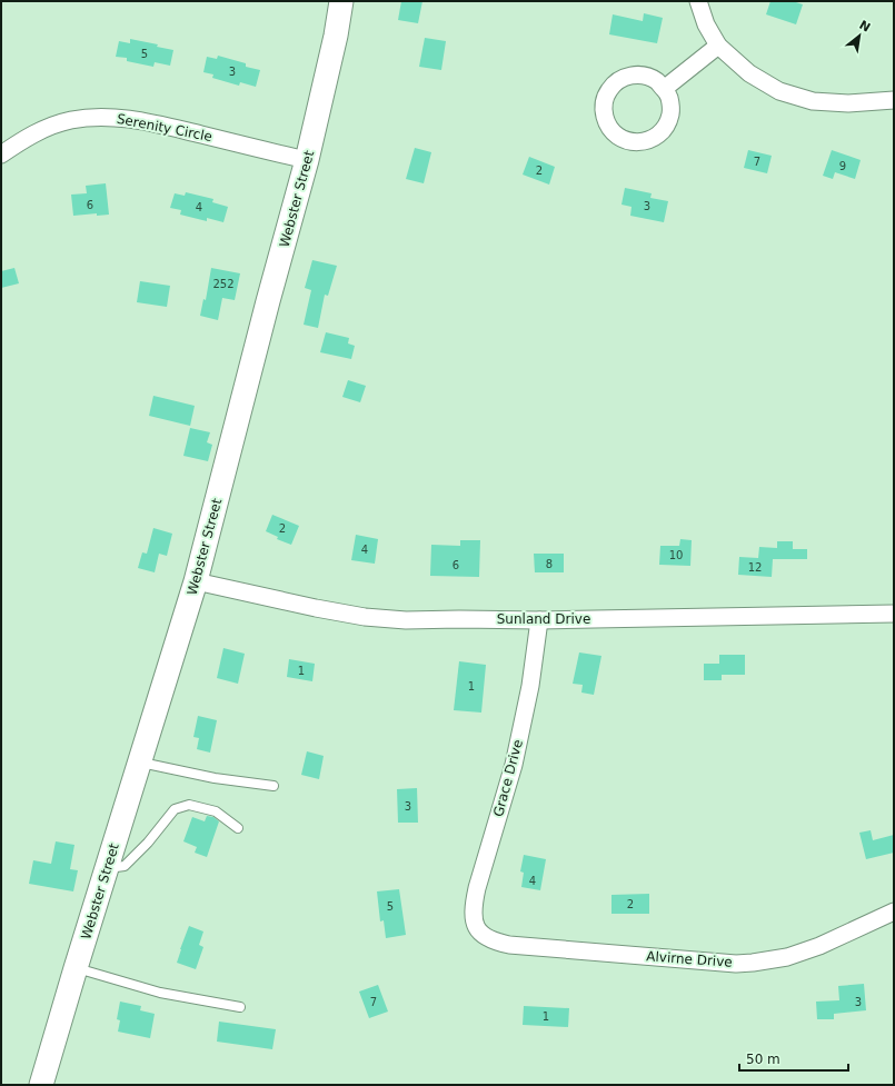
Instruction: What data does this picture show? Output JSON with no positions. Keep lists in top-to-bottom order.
{
  "streets": {
    "main road": ["Webster Street"],
    "street": [
      "Serenity Circle",
      "Sunland Drive",
      "Grace Drive",
      "Alvirne Drive"
    ]
  },
  "crossings": [
    ["Serenity Circle", "Webster Street"],
    ["Webster Street", "Sunland Drive"],
    ["Sunland Drive", "Grace Drive"],
    ["Grace Drive", "Alvirne Drive"]
  ],
  "house_numbers": [
    "5",
    "3",
    "7",
    "9",
    "2",
    "6",
    "3",
    "4",
    "252",
    "2",
    "4",
    "10",
    "8",
    "6",
    "12",
    "1",
    "1",
    "3",
    "4",
    "2",
    "5",
    "7",
    "3",
    "1"
  ],
  "scale_bar": "50 m",
  "north": "top right"
}
